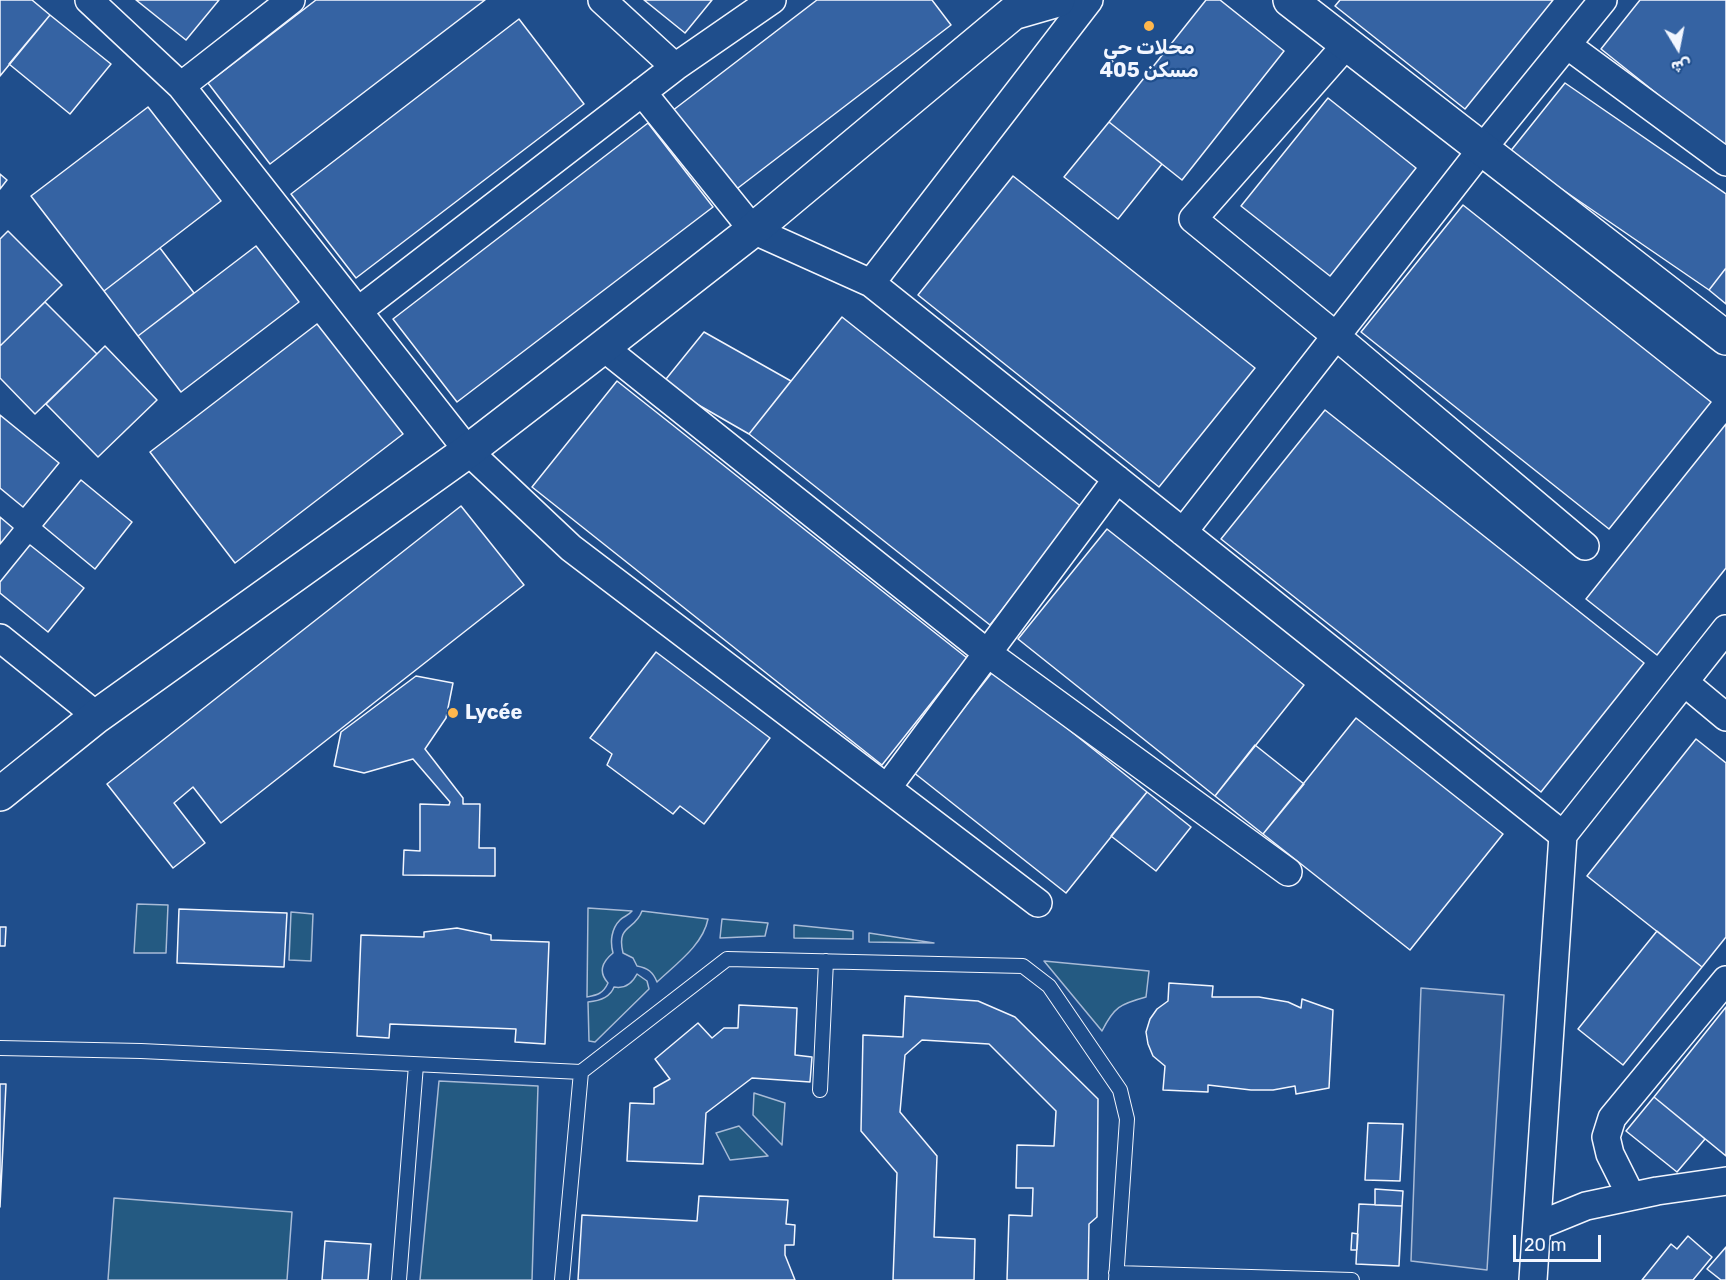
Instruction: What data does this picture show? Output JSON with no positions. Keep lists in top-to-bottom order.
{
  "places": ["محلات حي 405 مسكن", "Lycée"],
  "scale_bar": "20 m",
  "north": "bottom"
}
